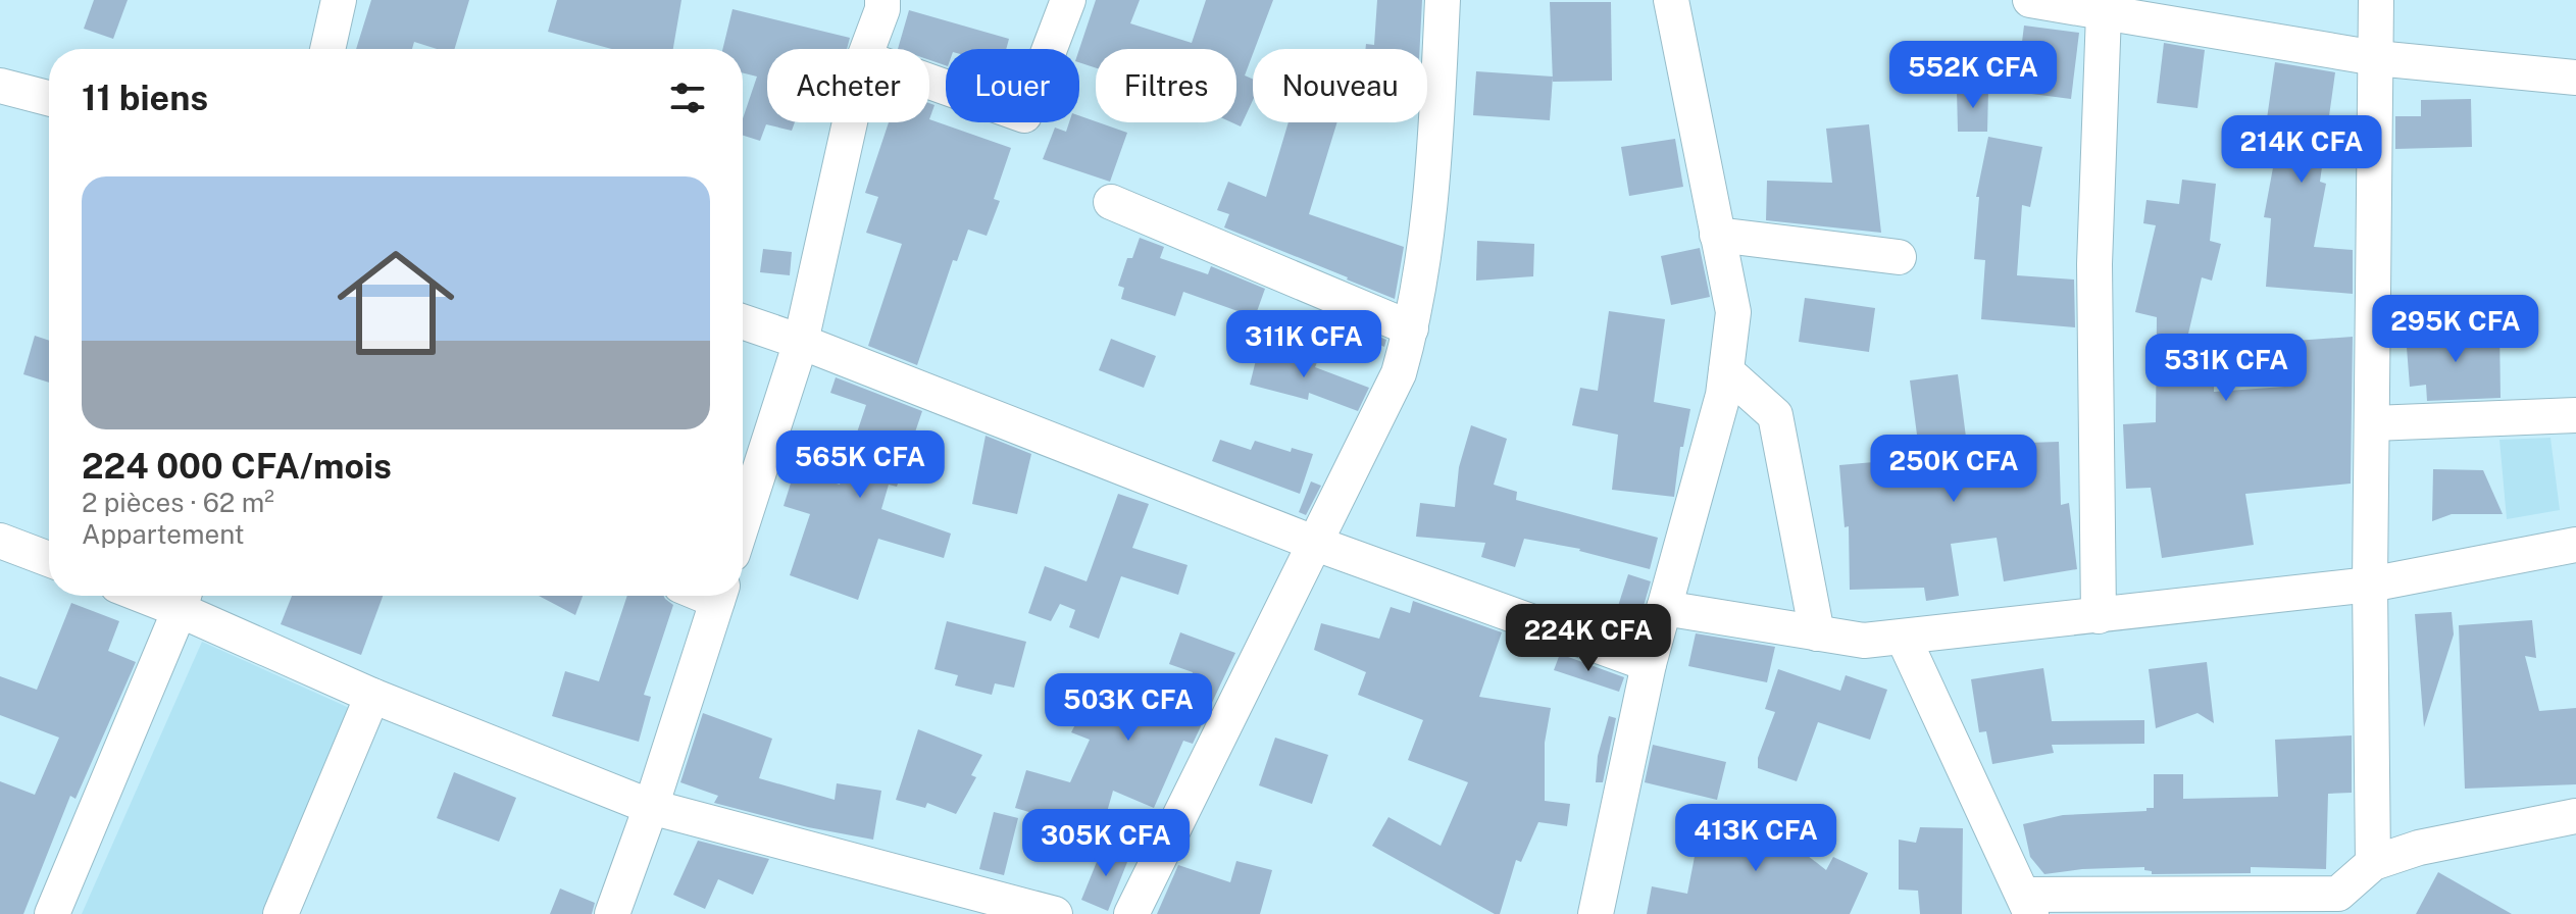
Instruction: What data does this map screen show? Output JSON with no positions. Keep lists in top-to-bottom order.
{
  "page": {
    "price": [
      "552K CFA",
      "214K CFA",
      "295K CFA",
      "311K CFA",
      "531K CFA",
      "565K CFA",
      "250K CFA",
      "224K CFA",
      "503K CFA",
      "413K CFA",
      "305K CFA"
    ],
    "chip": [
      "Acheter",
      "Louer",
      "Filtres",
      "Nouveau"
    ],
    "heading": "11 biens",
    "list": [
      {
        "name": "224 000 CFA/mois",
        "note": "2 pièces · 62 m² · Appartement"
      }
    ]
  }
}
